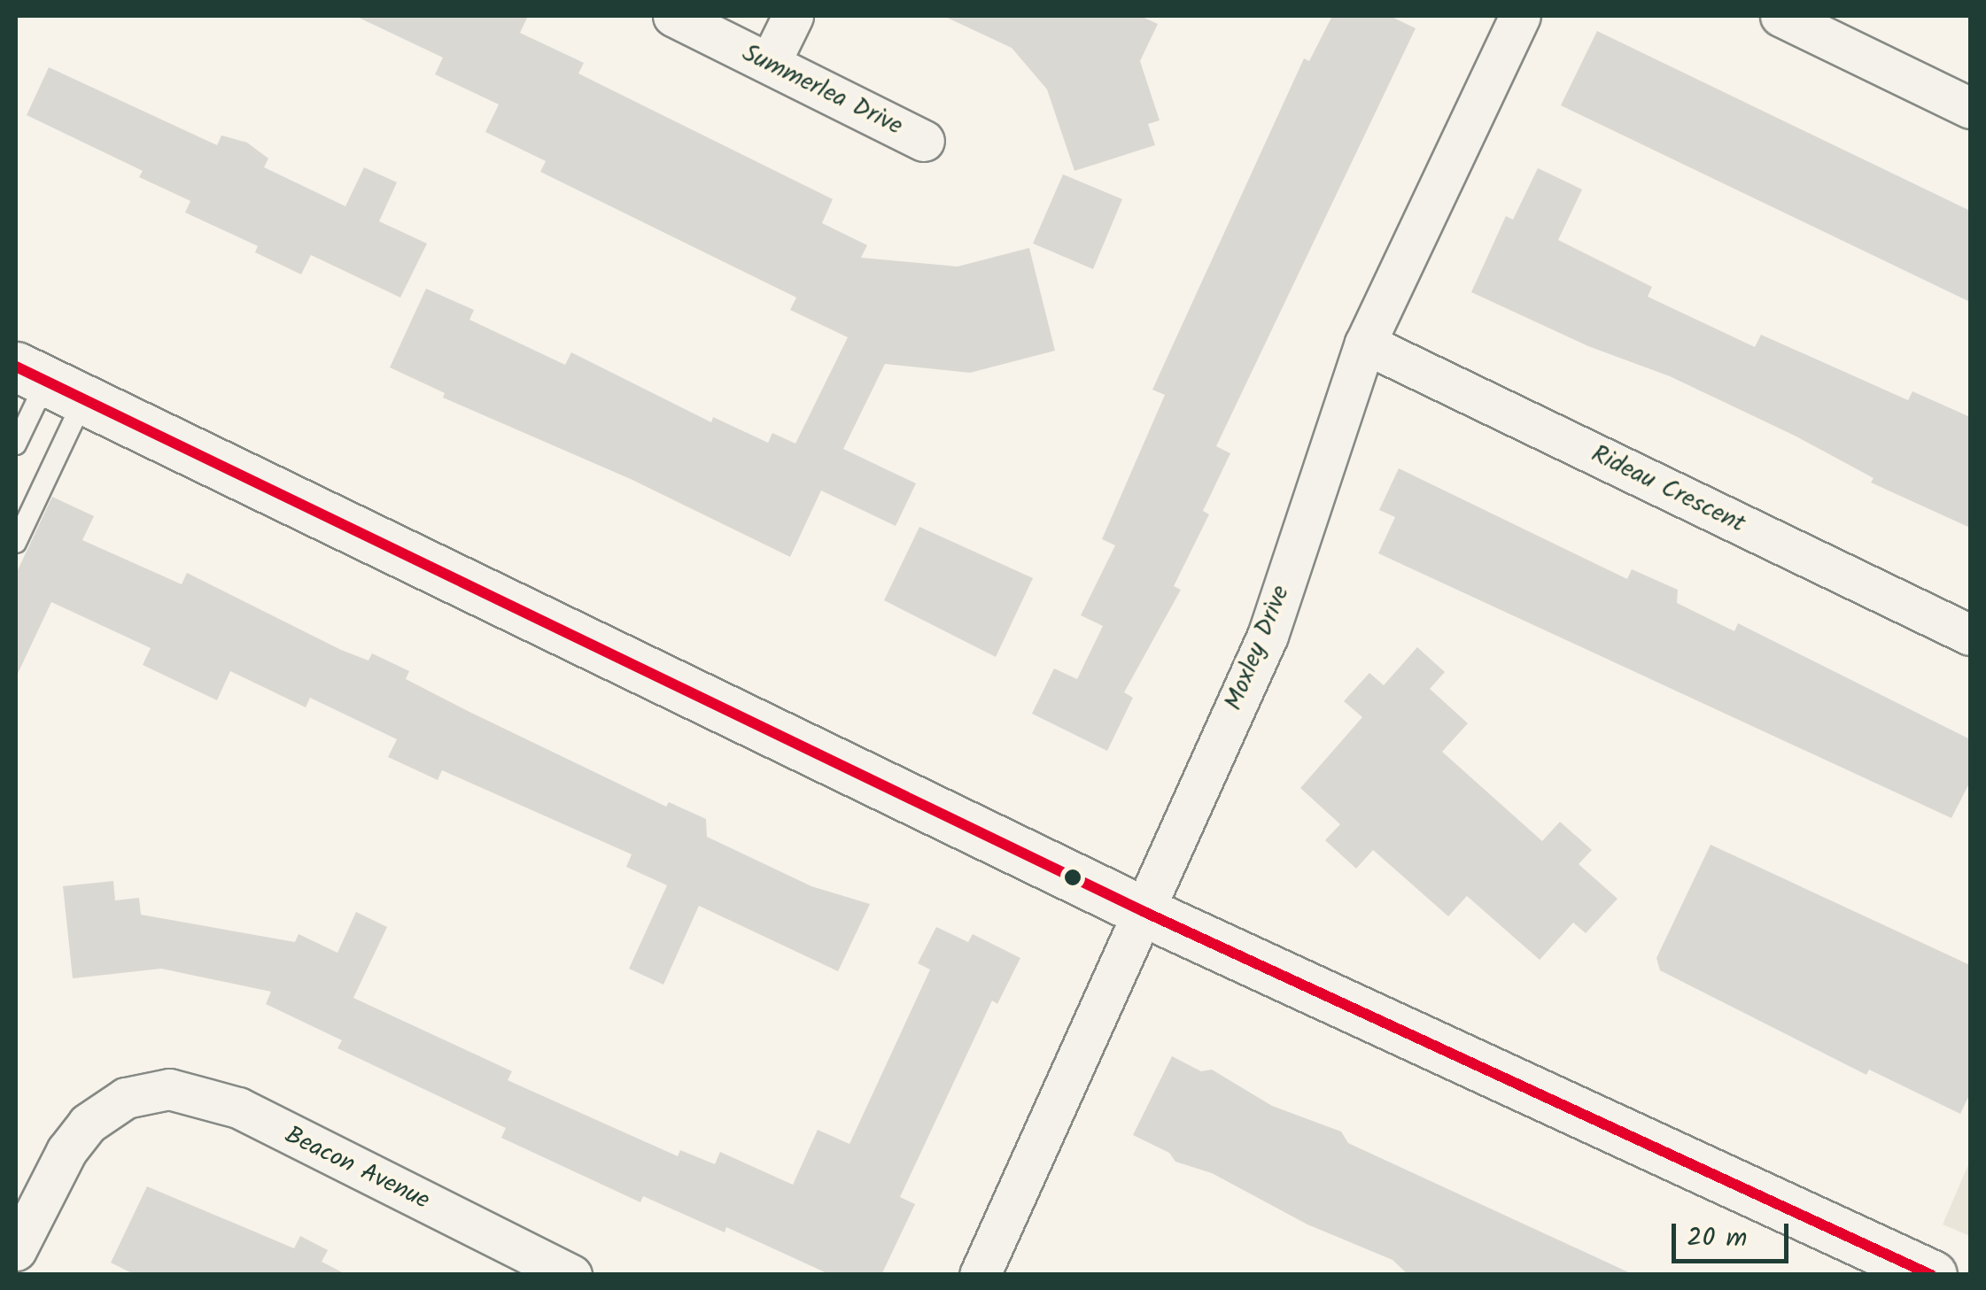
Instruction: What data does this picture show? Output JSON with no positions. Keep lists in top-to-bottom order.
{
  "streets": {
    "street": [
      "Summerlea Drive",
      "Rideau Crescent",
      "Moxley Drive",
      "Beacon Avenue"
    ]
  },
  "crossings": [
    ["Rideau Crescent", "Moxley Drive"]
  ],
  "scale_bar": "20 m"
}
